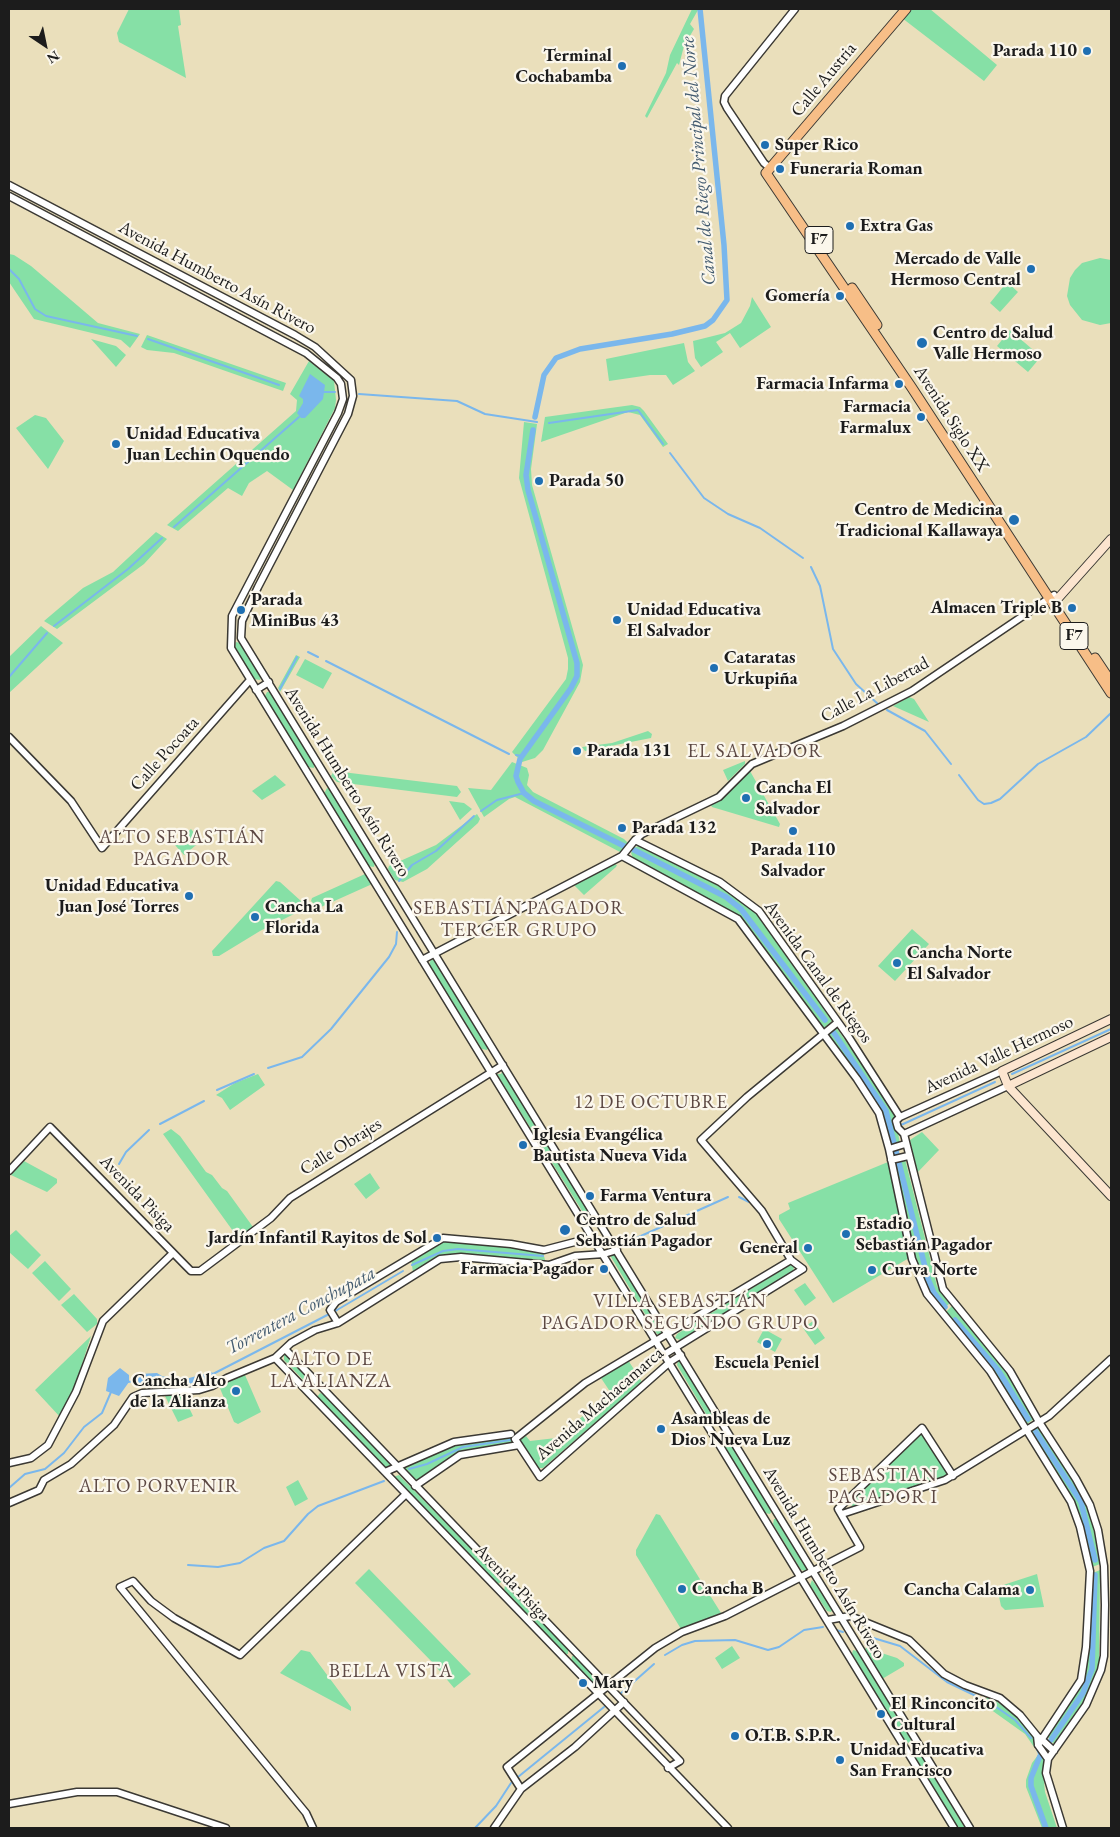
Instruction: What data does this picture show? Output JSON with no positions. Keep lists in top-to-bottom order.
{
  "streets": {
    "highway": ["Calle Austria", "F7", "Avenida Siglo XX"],
    "main road": ["Calle La Libertad", "Avenida Valle Hermoso"],
    "street": [
      "Avenida Humberto Asín Rivero",
      "Calle Pocoata",
      "Avenida Canal de Riegos",
      "Calle Obrajes",
      "Avenida Pisiga",
      "Avenida Machacamarca"
    ]
  },
  "crossings": [
    ["Calle Austria", "Avenida Siglo XX"],
    ["Avenida Humberto Asín Rivero", "Calle Pocoata"],
    ["Avenida Humberto Asín Rivero", "Calle Obrajes"],
    ["Avenida Humberto Asín Rivero", "Avenida Machacamarca"],
    ["Avenida Siglo XX", "Calle La Libertad"],
    ["Calle La Libertad", "Avenida Canal de Riegos"],
    ["Avenida Canal de Riegos", "Avenida Valle Hermoso"],
    ["Calle Obrajes", "Avenida Pisiga"],
    ["Avenida Pisiga", "Avenida Machacamarca"]
  ],
  "districts": [
    "EL SALVADOR",
    "ALTO SEBASTIÁN PAGADOR",
    "SEBASTIÁN PAGADOR TERCER GRUPO",
    "12 DE OCTUBRE",
    "VILLA SEBASTIÁN PAGADOR SEGUNDO GRUPO",
    "ALTO DE LA ALIANZA",
    "SEBASTIAN PAGADOR I",
    "ALTO PORVENIR",
    "BELLA VISTA"
  ],
  "water": ["Canal de Riego Principal del Norte", "Torrentera Conchupata"],
  "places": [
    "Parada 110",
    "Terminal Cochabamba",
    "Super Rico",
    "Funeraria Roman",
    "Extra Gas",
    "Mercado de Valle Hermoso Central",
    "Gomería",
    "Centro de Salud Valle Hermoso",
    "Farmacia Infarma",
    "Farmacia Farmalux",
    "Unidad Educativa Juan Lechin Oquendo",
    "Parada 50",
    "Centro de Medicina Tradicional Kallawaya",
    "Almacen Triple B",
    "Parada MiniBus 43",
    "Unidad Educativa El Salvador",
    "Cataratas Urkupiña",
    "Parada 131",
    "Cancha El Salvador",
    "Parada 132",
    "Parada 110 Salvador",
    "Unidad Educativa Juan José Torres",
    "Cancha La Florida",
    "Cancha Norte El Salvador",
    "Iglesia Evangélica Bautista Nueva Vida",
    "Farma Ventura",
    "Centro de Salud Sebastián Pagador",
    "Estadio Sebastián Pagador",
    "Jardín Infantil Rayitos de Sol",
    "General",
    "Farmacia Pagador",
    "Curva Norte",
    "Escuela Peniel",
    "Cancha Alto de la Alianza",
    "Asambleas de Dios Nueva Luz",
    "Cancha B",
    "Cancha Calama",
    "Mary",
    "El Rinconcito Cultural",
    "O.T.B. S.P.R.",
    "Unidad Educativa San Francisco"
  ],
  "north": "bottom right"
}
